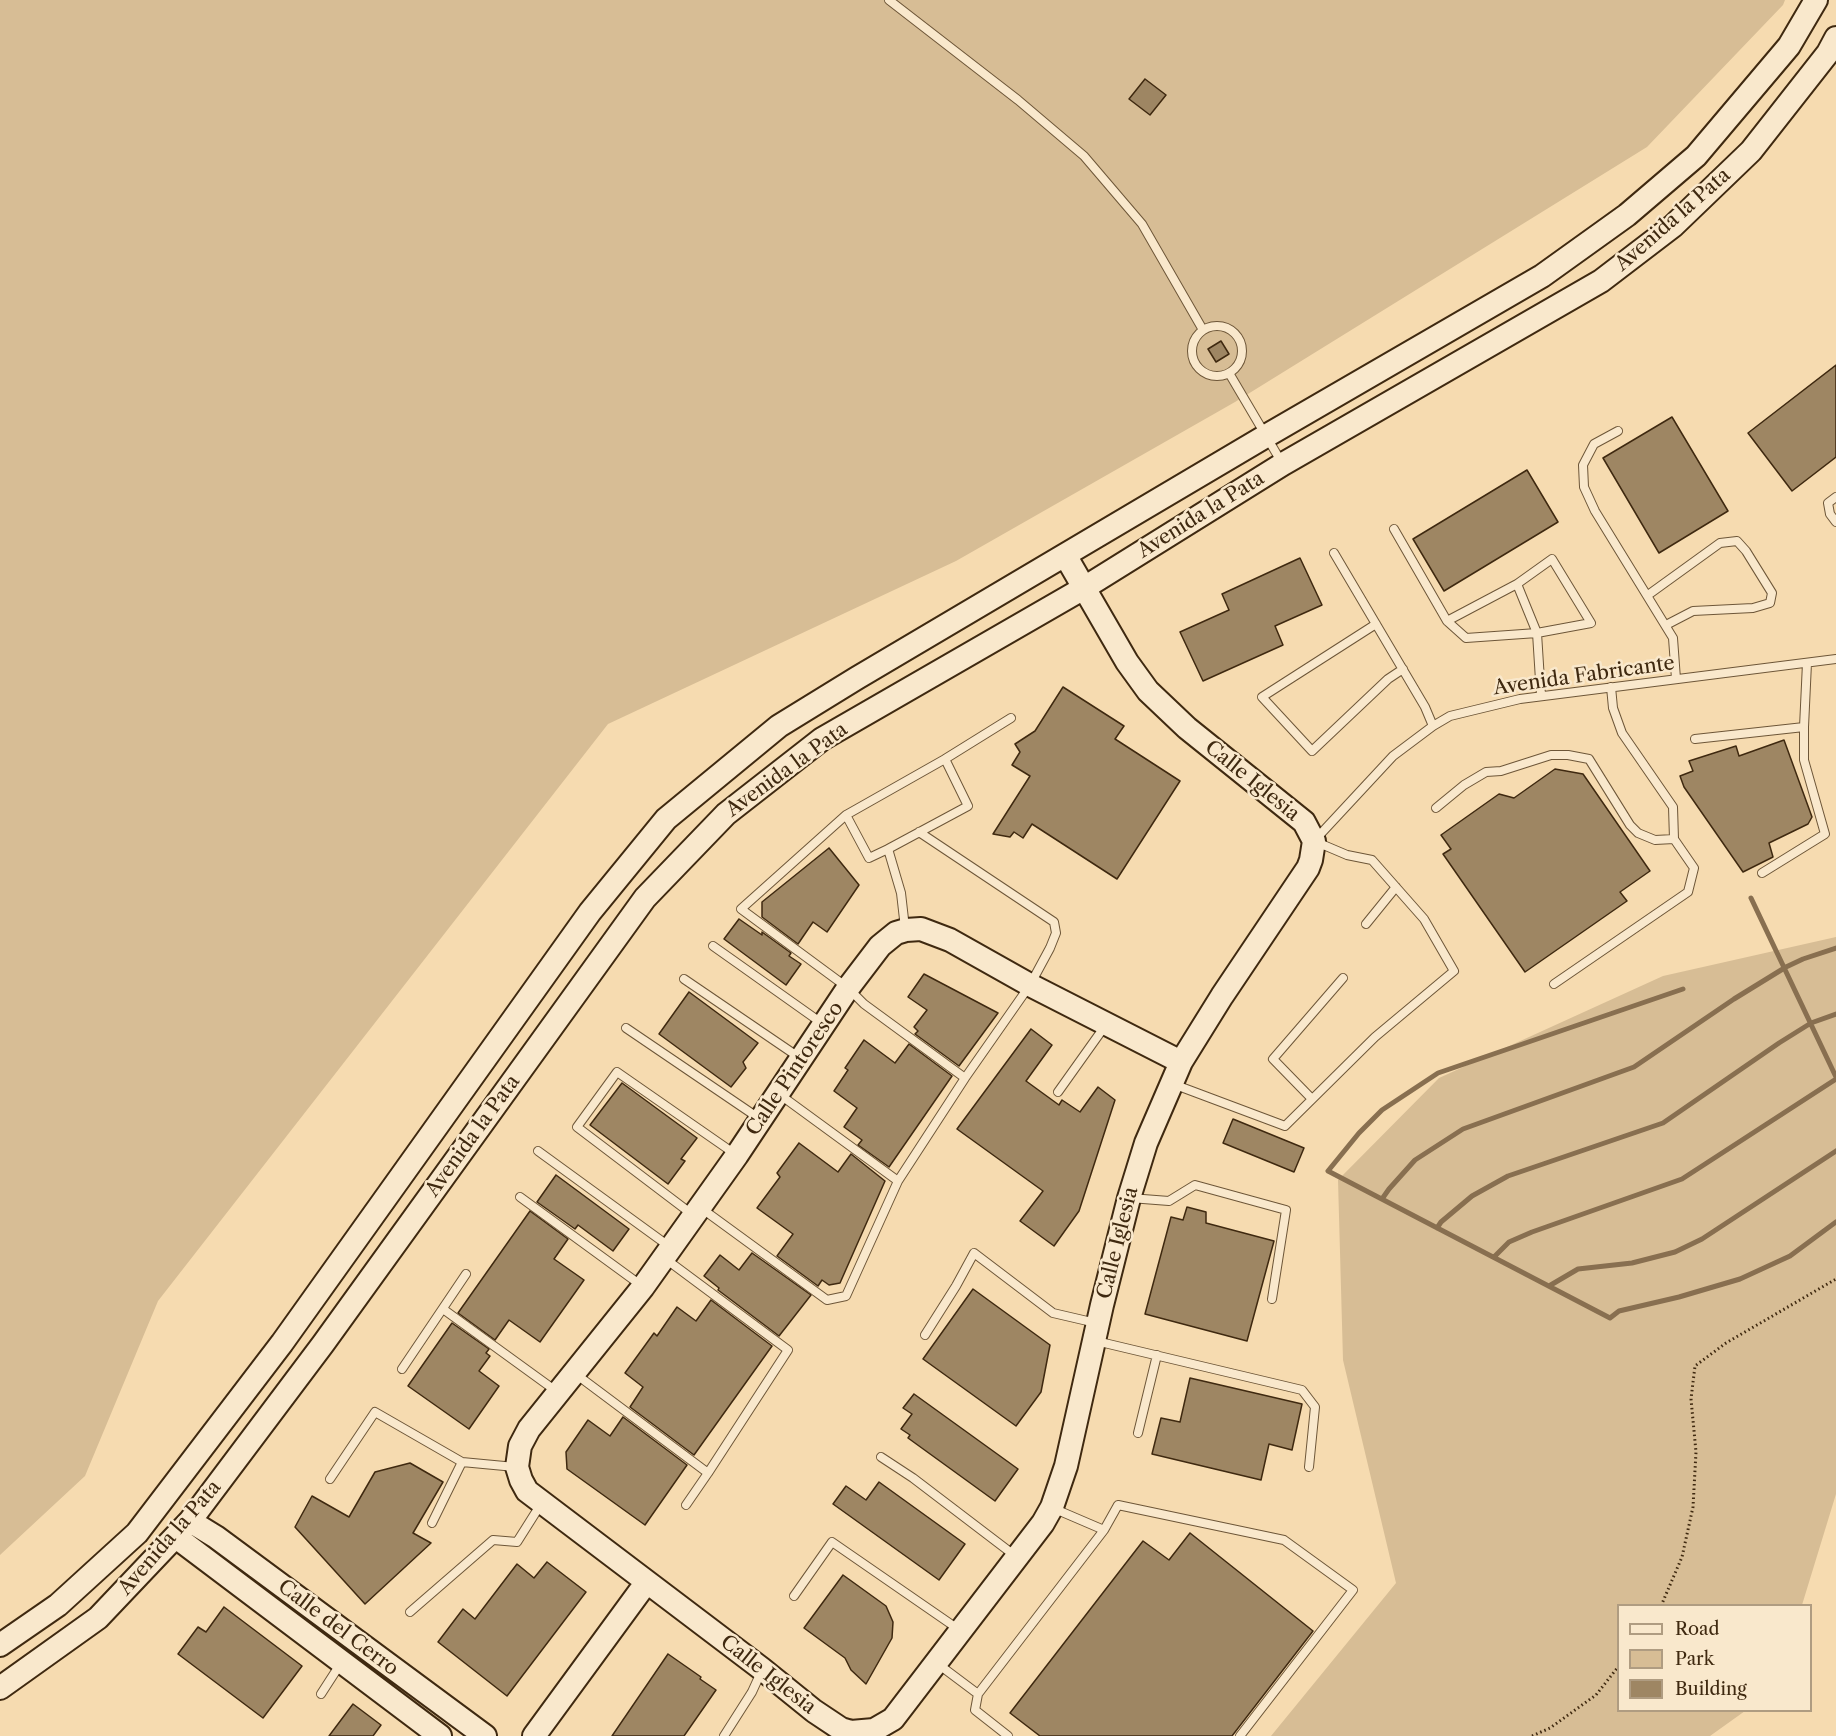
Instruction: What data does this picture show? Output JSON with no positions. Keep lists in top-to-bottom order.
{
  "streets": {
    "main road": [
      "Avenida la Pata",
      "Calle Iglesia",
      "Calle Pintoresco",
      "Calle del Cerro"
    ],
    "lane": ["Avenida Fabricante"]
  },
  "crossings": [
    ["Avenida la Pata", "Calle Iglesia"],
    ["Avenida la Pata", "Calle del Cerro"],
    ["Avenida Fabricante", "Calle Iglesia"],
    ["Calle Iglesia", "Calle Pintoresco"]
  ],
  "legend": ["Road", "Park", "Building"]
}
